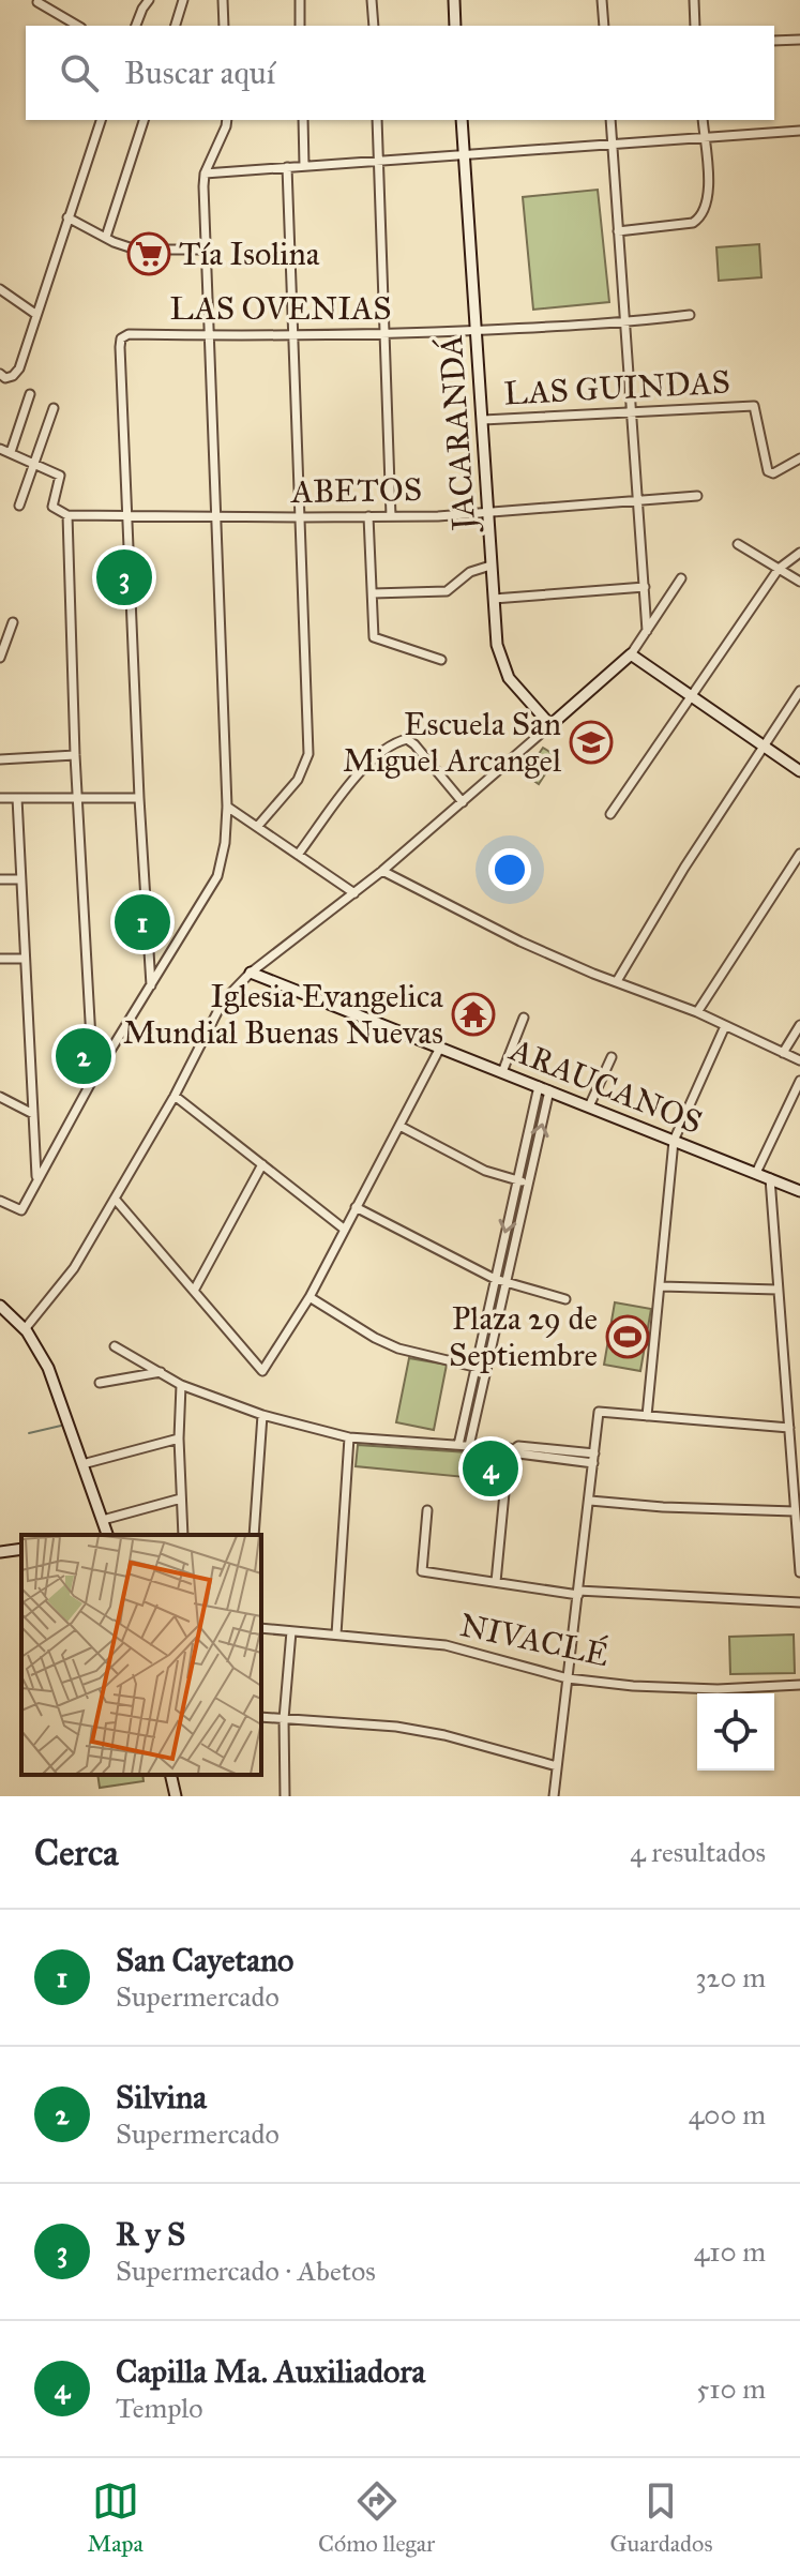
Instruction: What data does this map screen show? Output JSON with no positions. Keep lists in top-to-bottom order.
{
  "streets": {
    "street": [
      "LAS OVENIAS",
      "LAS GUINDAS",
      "JACARANDÁ",
      "ABETOS",
      "ARAUCANOS",
      "NIVACLÉ"
    ]
  },
  "crossings": [
    ["LAS OVENIAS", "JACARANDÁ"],
    ["LAS OVENIAS", "ABETOS"],
    ["LAS GUINDAS", "JACARANDÁ"],
    ["JACARANDÁ", "ABETOS"]
  ],
  "places": {
    "supermarket": ["Tía Isolina"],
    "school or university": ["Escuela San Miguel Arcangel"],
    "temple": ["Iglesia Evangelica Mundial Buenas Nuevas"],
    "sports": ["Plaza 29 de Septiembre"]
  },
  "page": {
    "search": "Buscar aquí",
    "pins": [
      "3",
      "1",
      "2",
      "4"
    ],
    "heading": ["Cerca", "4 resultados"],
    "list": [
      {
        "mark": "1",
        "name": "San Cayetano",
        "note": "Supermercado",
        "value": "320 m"
      },
      {
        "mark": "2",
        "name": "Silvina",
        "note": "Supermercado",
        "value": "400 m"
      },
      {
        "mark": "3",
        "name": "R y S",
        "note": "Supermercado · Abetos",
        "value": "410 m"
      },
      {
        "mark": "4",
        "name": "Capilla Ma. Auxiliadora",
        "note": "Templo",
        "value": "510 m"
      }
    ],
    "nav": ["Mapa", "Cómo llegar", "Guardados"]
  }
}
